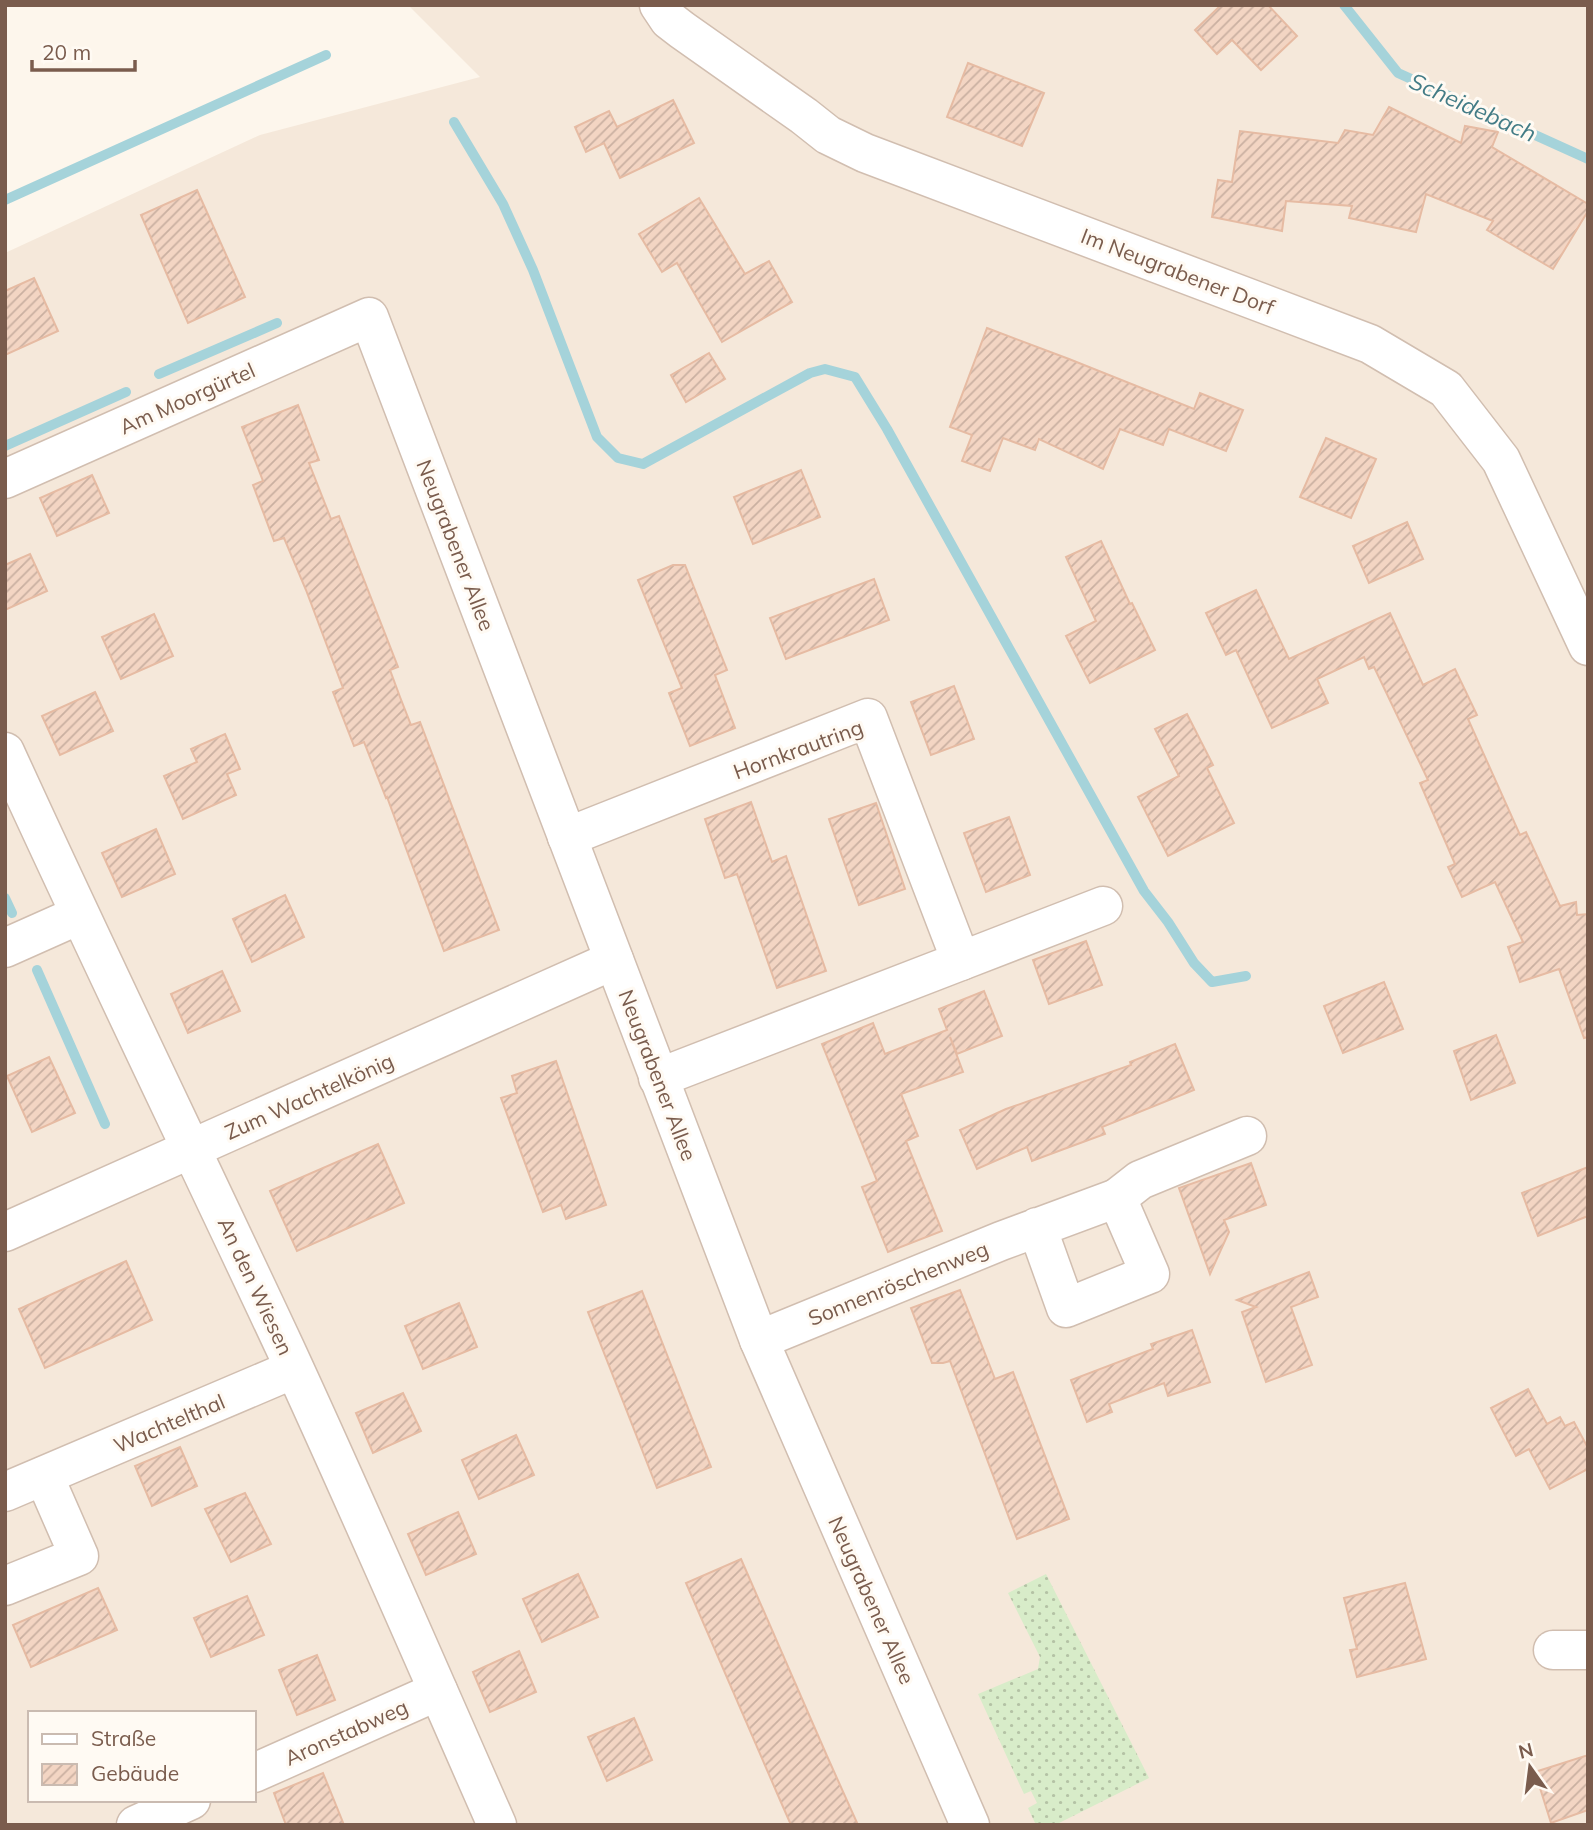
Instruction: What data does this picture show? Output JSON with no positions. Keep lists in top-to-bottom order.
{
  "streets": {
    "street": [
      "Im Neugrabener Dorf",
      "Am Moorgürtel",
      "Neugrabener Allee",
      "Hornkrautring",
      "Zum Wachtelkönig",
      "Sonnenröschenweg",
      "An den Wiesen",
      "Wachtelthal",
      "Aronstabweg"
    ]
  },
  "crossings": [
    ["Am Moorgürtel", "Neugrabener Allee"],
    ["Neugrabener Allee", "Hornkrautring"],
    ["Neugrabener Allee", "Zum Wachtelkönig"],
    ["Neugrabener Allee", "Sonnenröschenweg"],
    ["Zum Wachtelkönig", "An den Wiesen"],
    ["An den Wiesen", "Wachtelthal"],
    ["An den Wiesen", "Aronstabweg"]
  ],
  "water": ["Scheidebach"],
  "legend": ["Straße", "Gebäude"],
  "scale_bar": "20 m",
  "north": "top"
}
